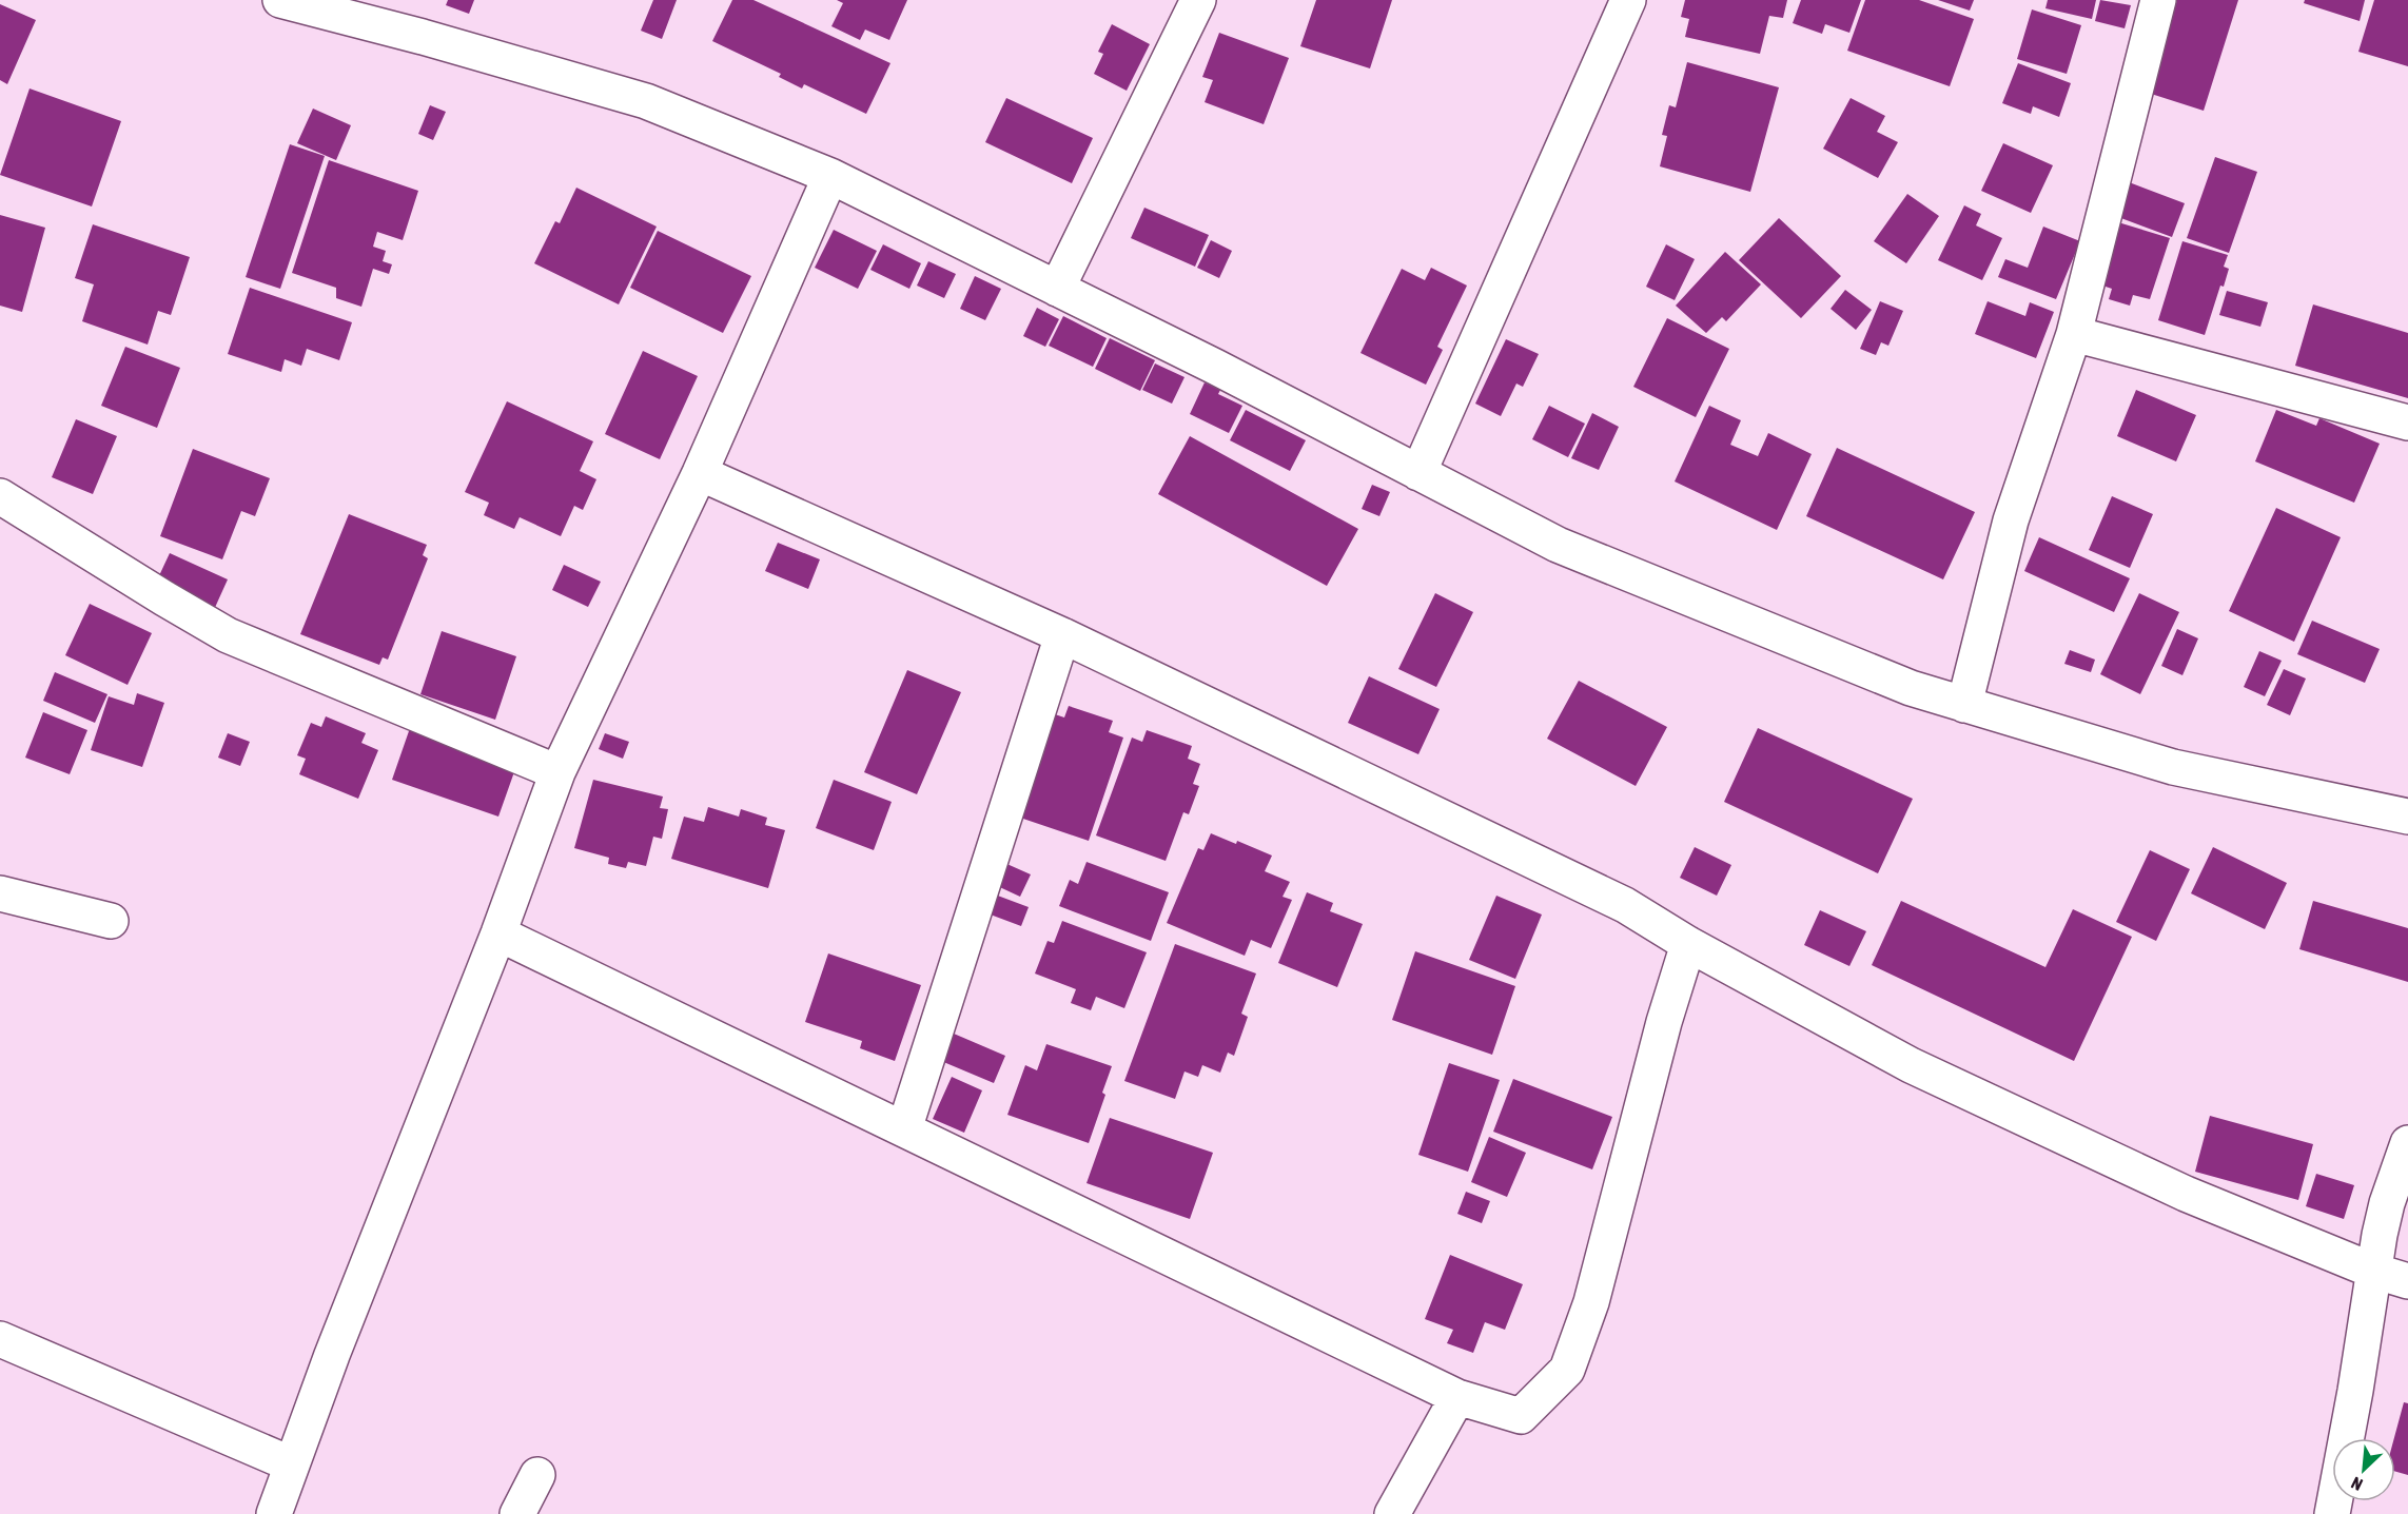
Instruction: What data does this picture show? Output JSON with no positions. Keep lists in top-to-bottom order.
{
  "north": "bottom left"
}
